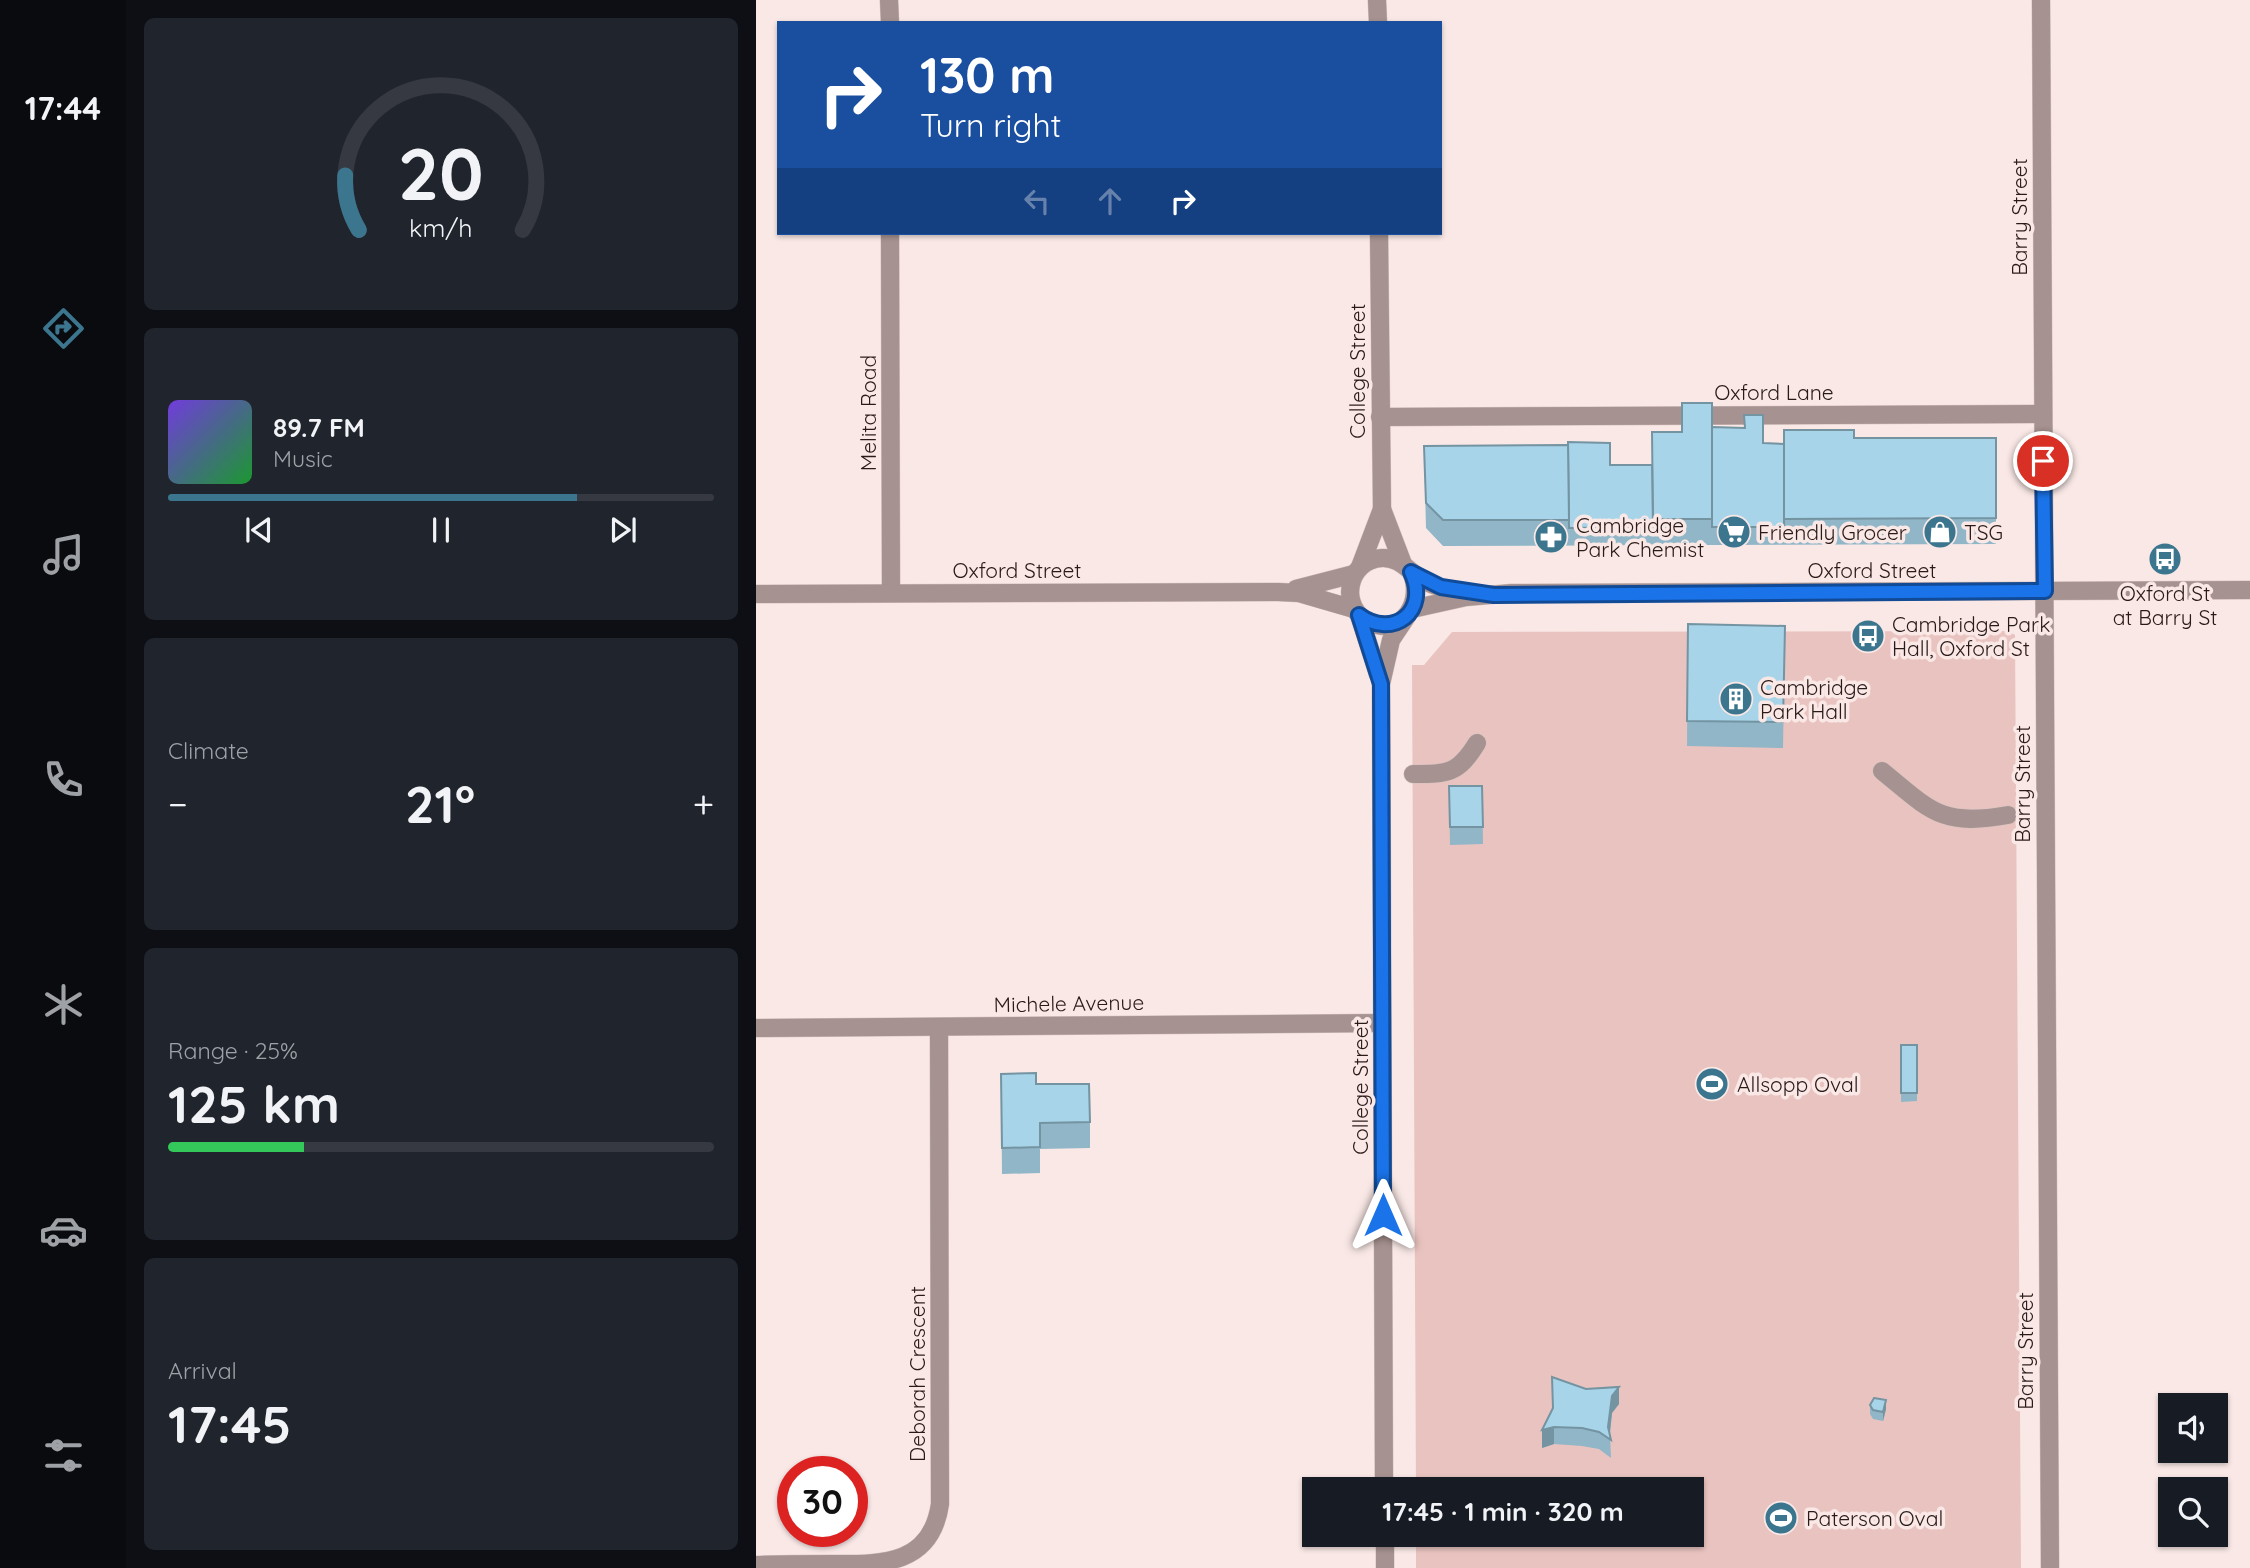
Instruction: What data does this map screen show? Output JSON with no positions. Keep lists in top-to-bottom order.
{
  "streets": {
    "street": [
      "Barry Street",
      "College Street",
      "Oxford Lane",
      "Melita Road",
      "Oxford Street",
      "Michele Avenue",
      "Deborah Crescent"
    ]
  },
  "crossings": [
    ["Barry Street", "Oxford Lane"],
    ["Barry Street", "Oxford Street"],
    ["College Street", "Oxford Lane"],
    ["College Street", "Oxford Street"],
    ["College Street", "Michele Avenue"],
    ["Melita Road", "Oxford Street"],
    ["Michele Avenue", "Deborah Crescent"]
  ],
  "places": {
    "supermarket": ["Friendly Grocer"],
    "shop": ["TSG"],
    "pharmacy": ["Cambridge Park Chemist"],
    "bus stop": ["Oxford St at Barry St", "Cambridge Park Hall, Oxford St"],
    "building": ["Cambridge Park Hall"],
    "sports": ["Allsopp Oval", "Paterson Oval"]
  },
  "page": {
    "tabs": "17:44",
    "turn": ["130 m", "Turn right"],
    "song": ["89.7 FM", "Music"],
    "tile": [
      "Climate",
      ["Range · 25%", "125 km"],
      ["Arrival", "17:45"]
    ],
    "heat": ["−", "21°", "+"],
    "limit": "30",
    "trip": "17:45 · 1 min · 320 m",
    "gauge": ["20", "km/h"]
  }
}
